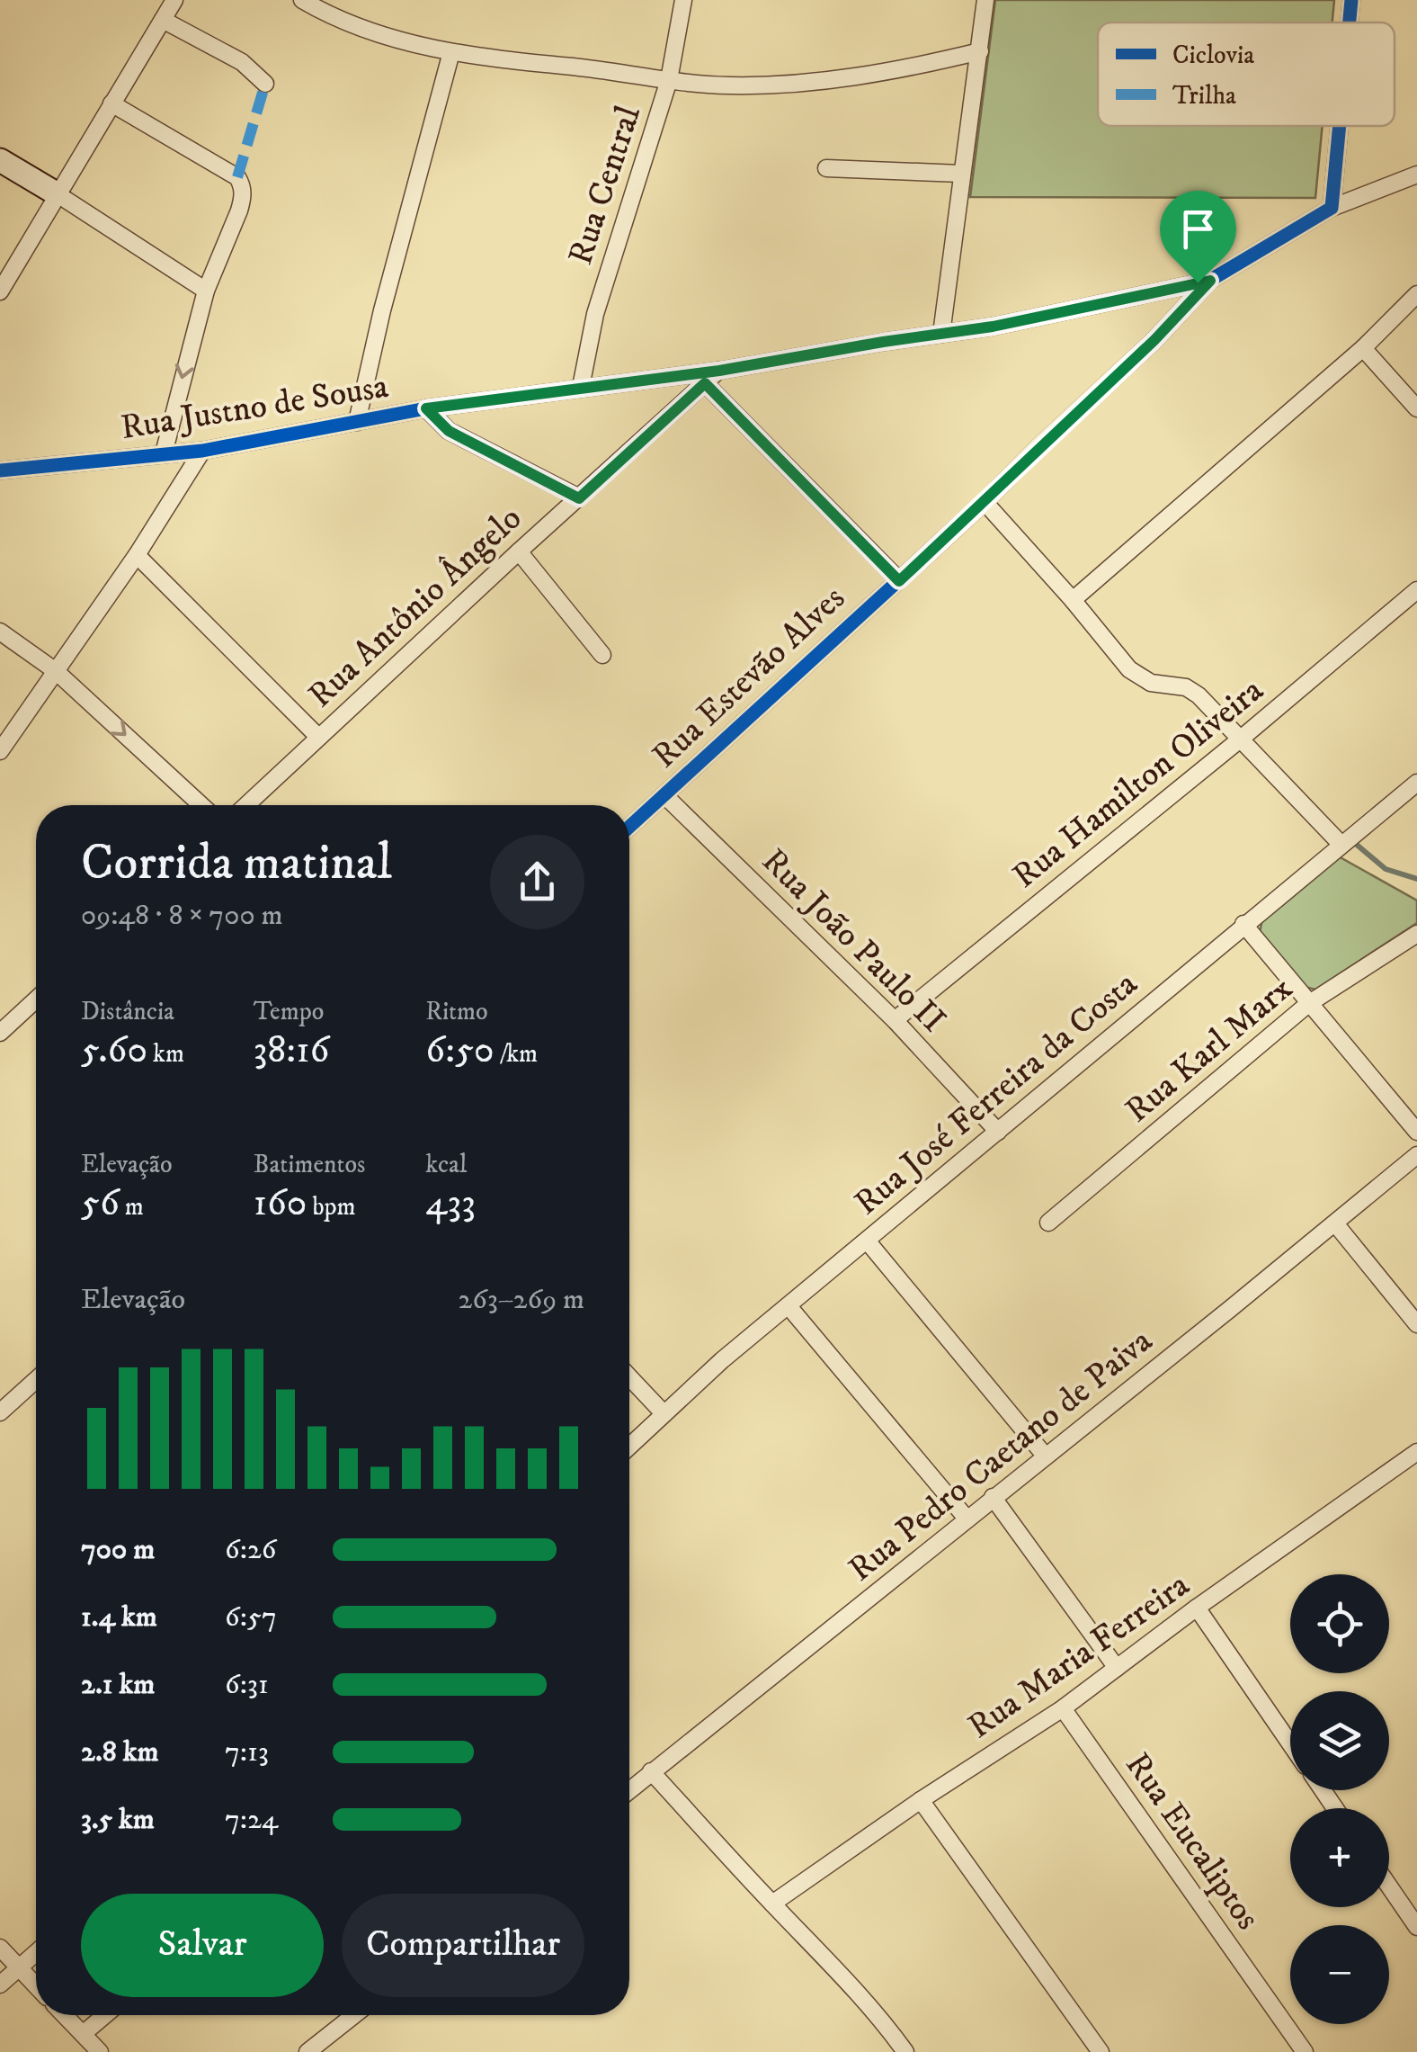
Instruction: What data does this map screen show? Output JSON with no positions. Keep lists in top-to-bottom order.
{
  "streets": {
    "street": [
      "Rua Central",
      "Rua Justno de Sousa",
      "Rua Antônio Ângelo",
      "Rua Estevão Alves",
      "Rua Hamilton Oliveira",
      "Rua João Paulo II",
      "Rua Karl Marx",
      "Rua José Ferreira da Costa",
      "Rua Pedro Caetano de Paiva",
      "Rua Maria Ferreira",
      "Rua Eucaliptos"
    ]
  },
  "crossings": [
    ["Rua Central", "Rua Justno de Sousa"],
    ["Rua Justno de Sousa", "Rua Antônio Ângelo"],
    ["Rua Justno de Sousa", "Rua Estevão Alves"],
    ["Rua Estevão Alves", "Rua João Paulo II"],
    ["Rua Hamilton Oliveira", "Rua João Paulo II"],
    ["Rua João Paulo II", "Rua José Ferreira da Costa"],
    ["Rua Maria Ferreira", "Rua Eucaliptos"]
  ],
  "legend": ["Ciclovia", "Trilha"],
  "page": {
    "heading": ["Corrida matinal", "09:48 · 8 × 700 m"],
    "stats": [
      ["Distância", "5.60 km"],
      ["Tempo", "38:16"],
      ["Ritmo", "6:50 /km"],
      ["Elevação", "56 m"],
      ["Batimentos", "160 bpm"],
      ["kcal", "433"]
    ],
    "chart": ["Elevação", "263–269 m"],
    "list": [
      {
        "name": "700 m",
        "note": "6:26"
      },
      {
        "name": "1.4 km",
        "note": "6:57"
      },
      {
        "name": "2.1 km",
        "note": "6:31"
      },
      {
        "name": "2.8 km",
        "note": "7:13"
      },
      {
        "name": "3.5 km",
        "note": "7:24"
      }
    ],
    "map_buttons": ["+", "−"],
    "buttons": ["Salvar", "Compartilhar"]
  }
}
